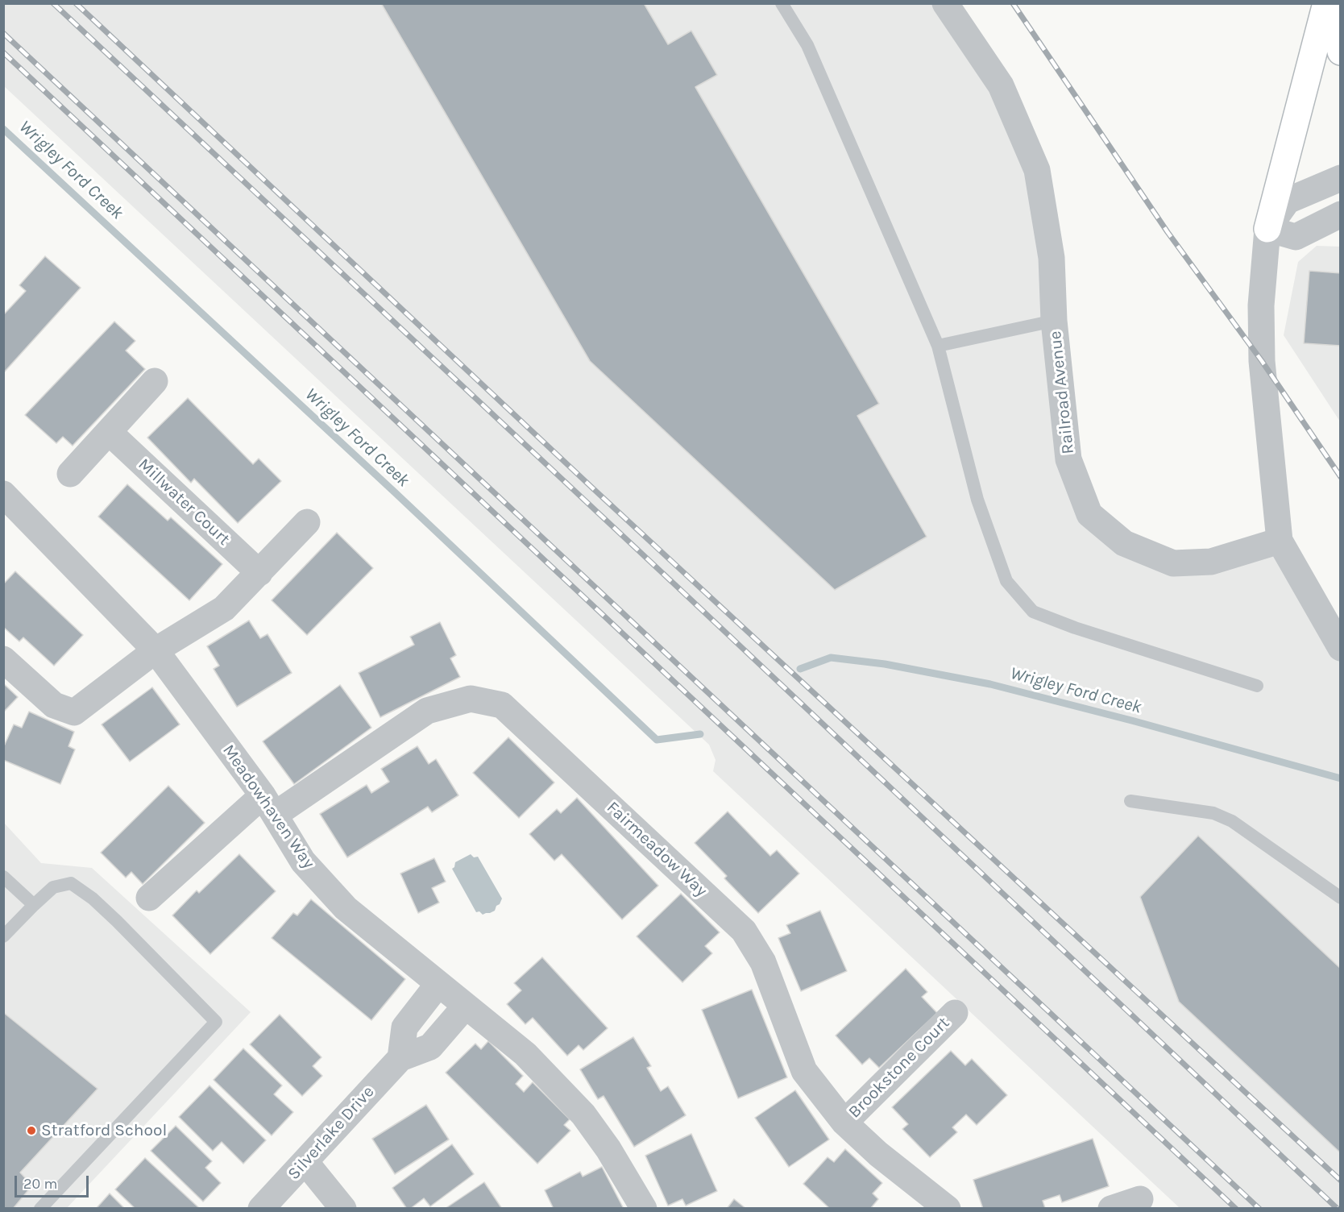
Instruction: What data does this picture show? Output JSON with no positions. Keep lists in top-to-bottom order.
{
  "streets": {
    "street": [
      "Railroad Avenue",
      "Millwater Court",
      "Meadowhaven Way",
      "Fairmeadow Way",
      "Brookstone Court",
      "Silverlake Drive"
    ]
  },
  "crossings": [
    ["Meadowhaven Way", "Fairmeadow Way"],
    ["Meadowhaven Way", "Silverlake Drive"],
    ["Fairmeadow Way", "Brookstone Court"]
  ],
  "water": ["Wrigley Ford Creek"],
  "places": ["Stratford School"],
  "scale_bar": "20 m"
}
